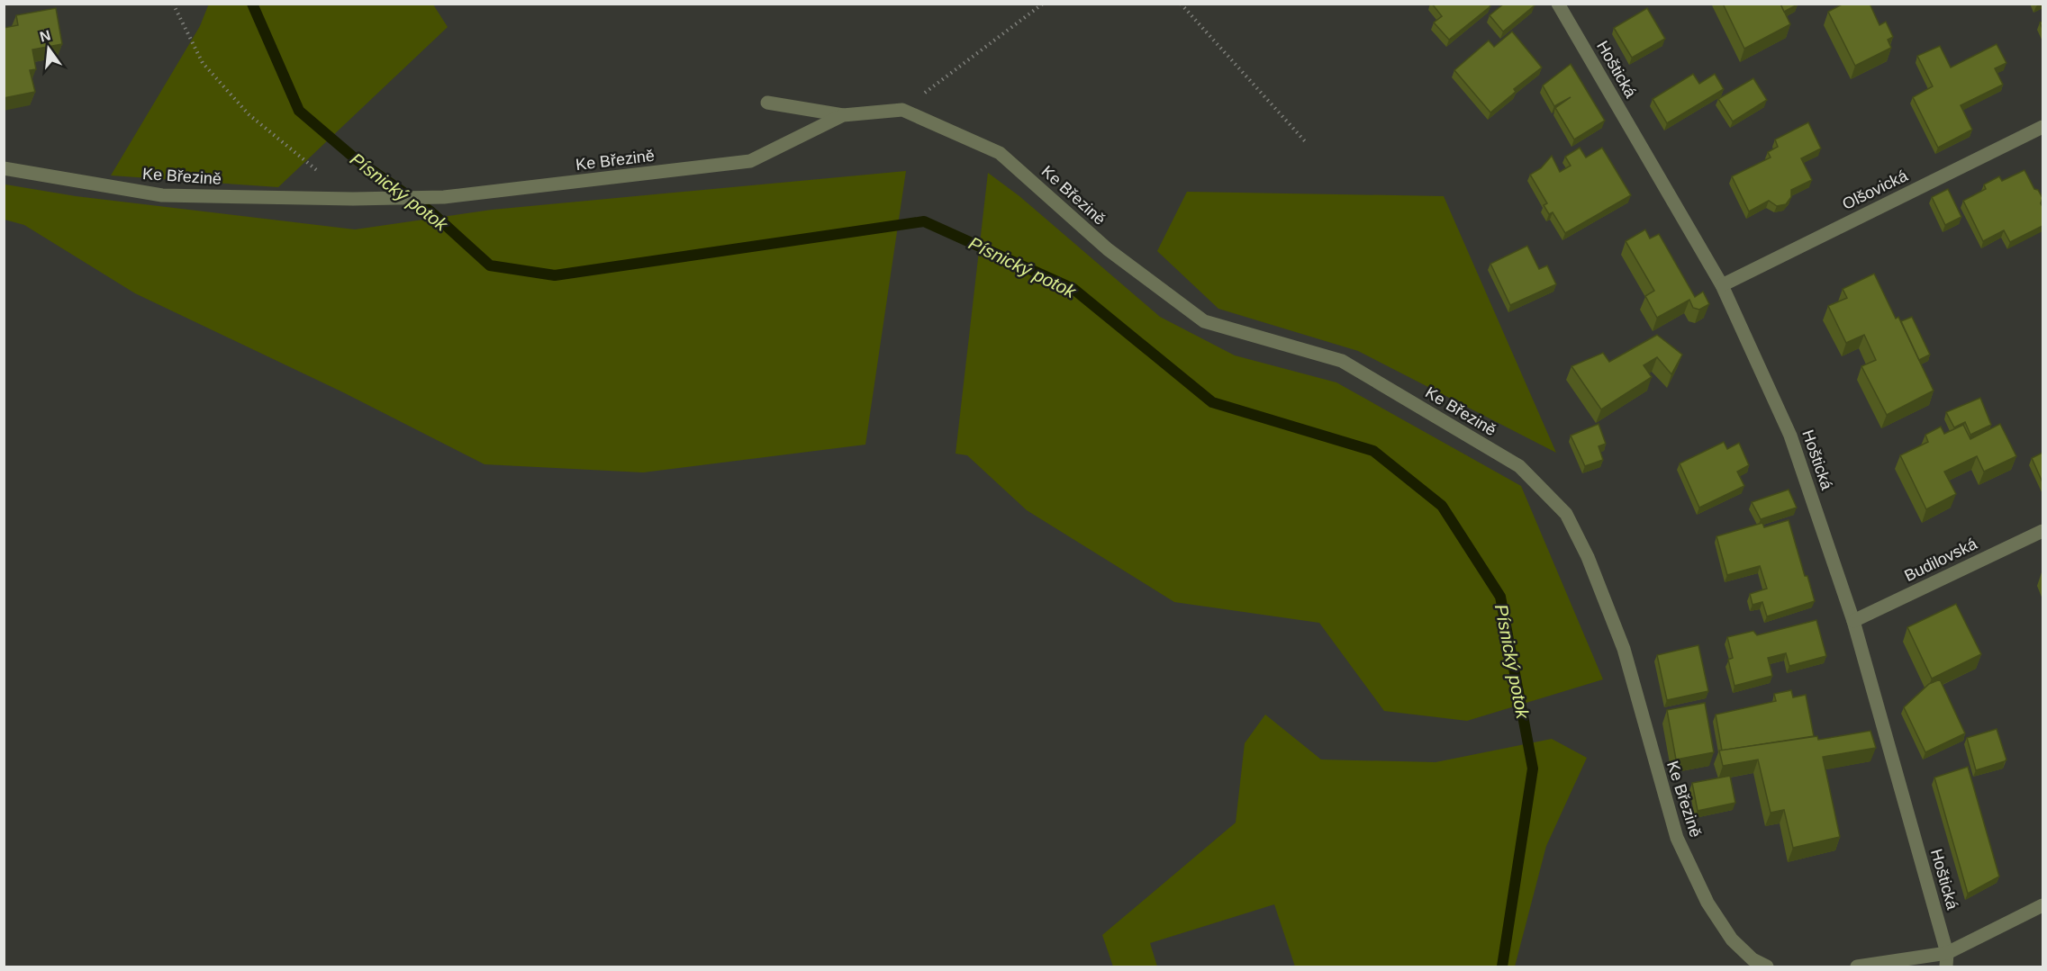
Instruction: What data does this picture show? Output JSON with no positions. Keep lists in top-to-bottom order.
{
  "streets": {
    "street": [
      "Hoštická",
      "Ke Březině",
      "Olšovická",
      "Budilovská"
    ]
  },
  "crossings": [
    ["Hoštická", "Olšovická"],
    ["Hoštická", "Budilovská"]
  ],
  "water": ["Písnický potok"],
  "north": "top"
}
